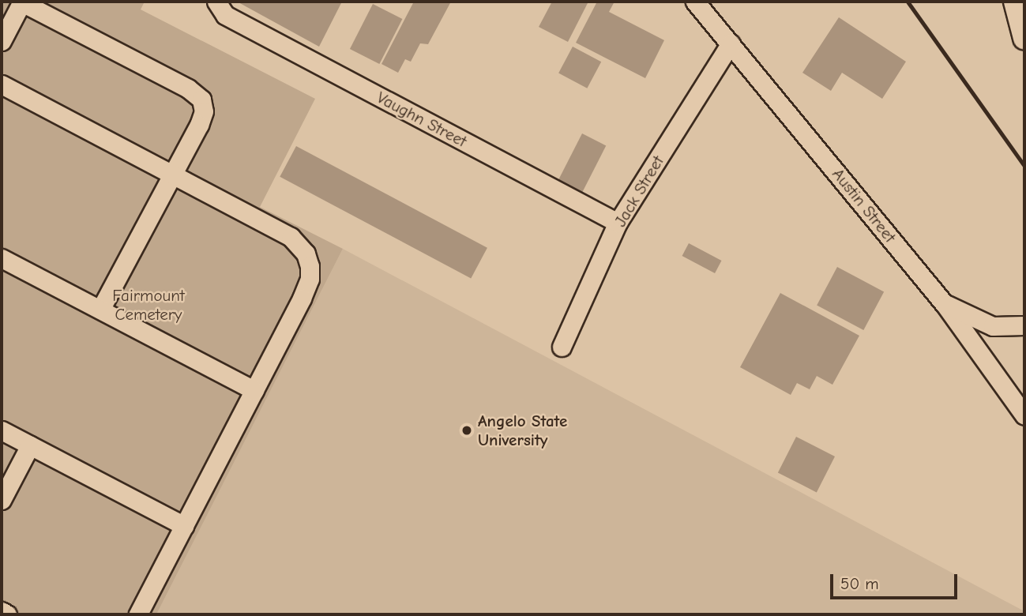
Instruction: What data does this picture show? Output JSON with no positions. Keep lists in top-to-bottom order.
{
  "streets": {
    "street": ["Vaughn Street", "Jack Street", "Austin Street"]
  },
  "crossings": [
    ["Vaughn Street", "Jack Street"],
    ["Jack Street", "Austin Street"]
  ],
  "parks": ["Fairmount Cemetery"],
  "places": ["Angelo State University"],
  "scale_bar": "50 m"
}
